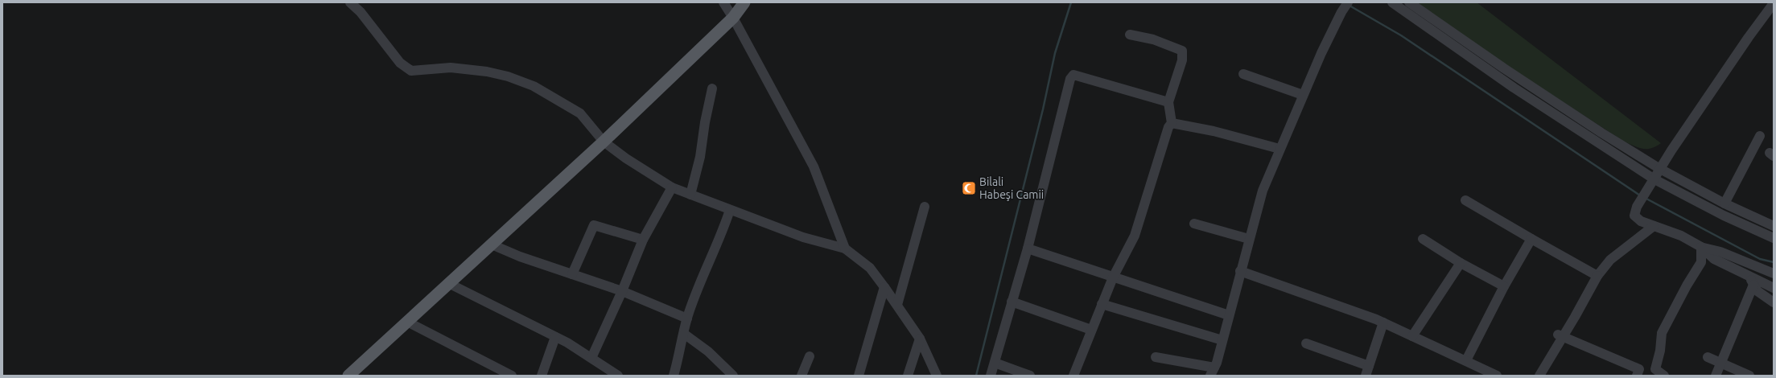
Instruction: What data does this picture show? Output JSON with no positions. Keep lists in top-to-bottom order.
{
  "places": {
    "mosque": ["Bilali Habeşi Camii"]
  }
}
